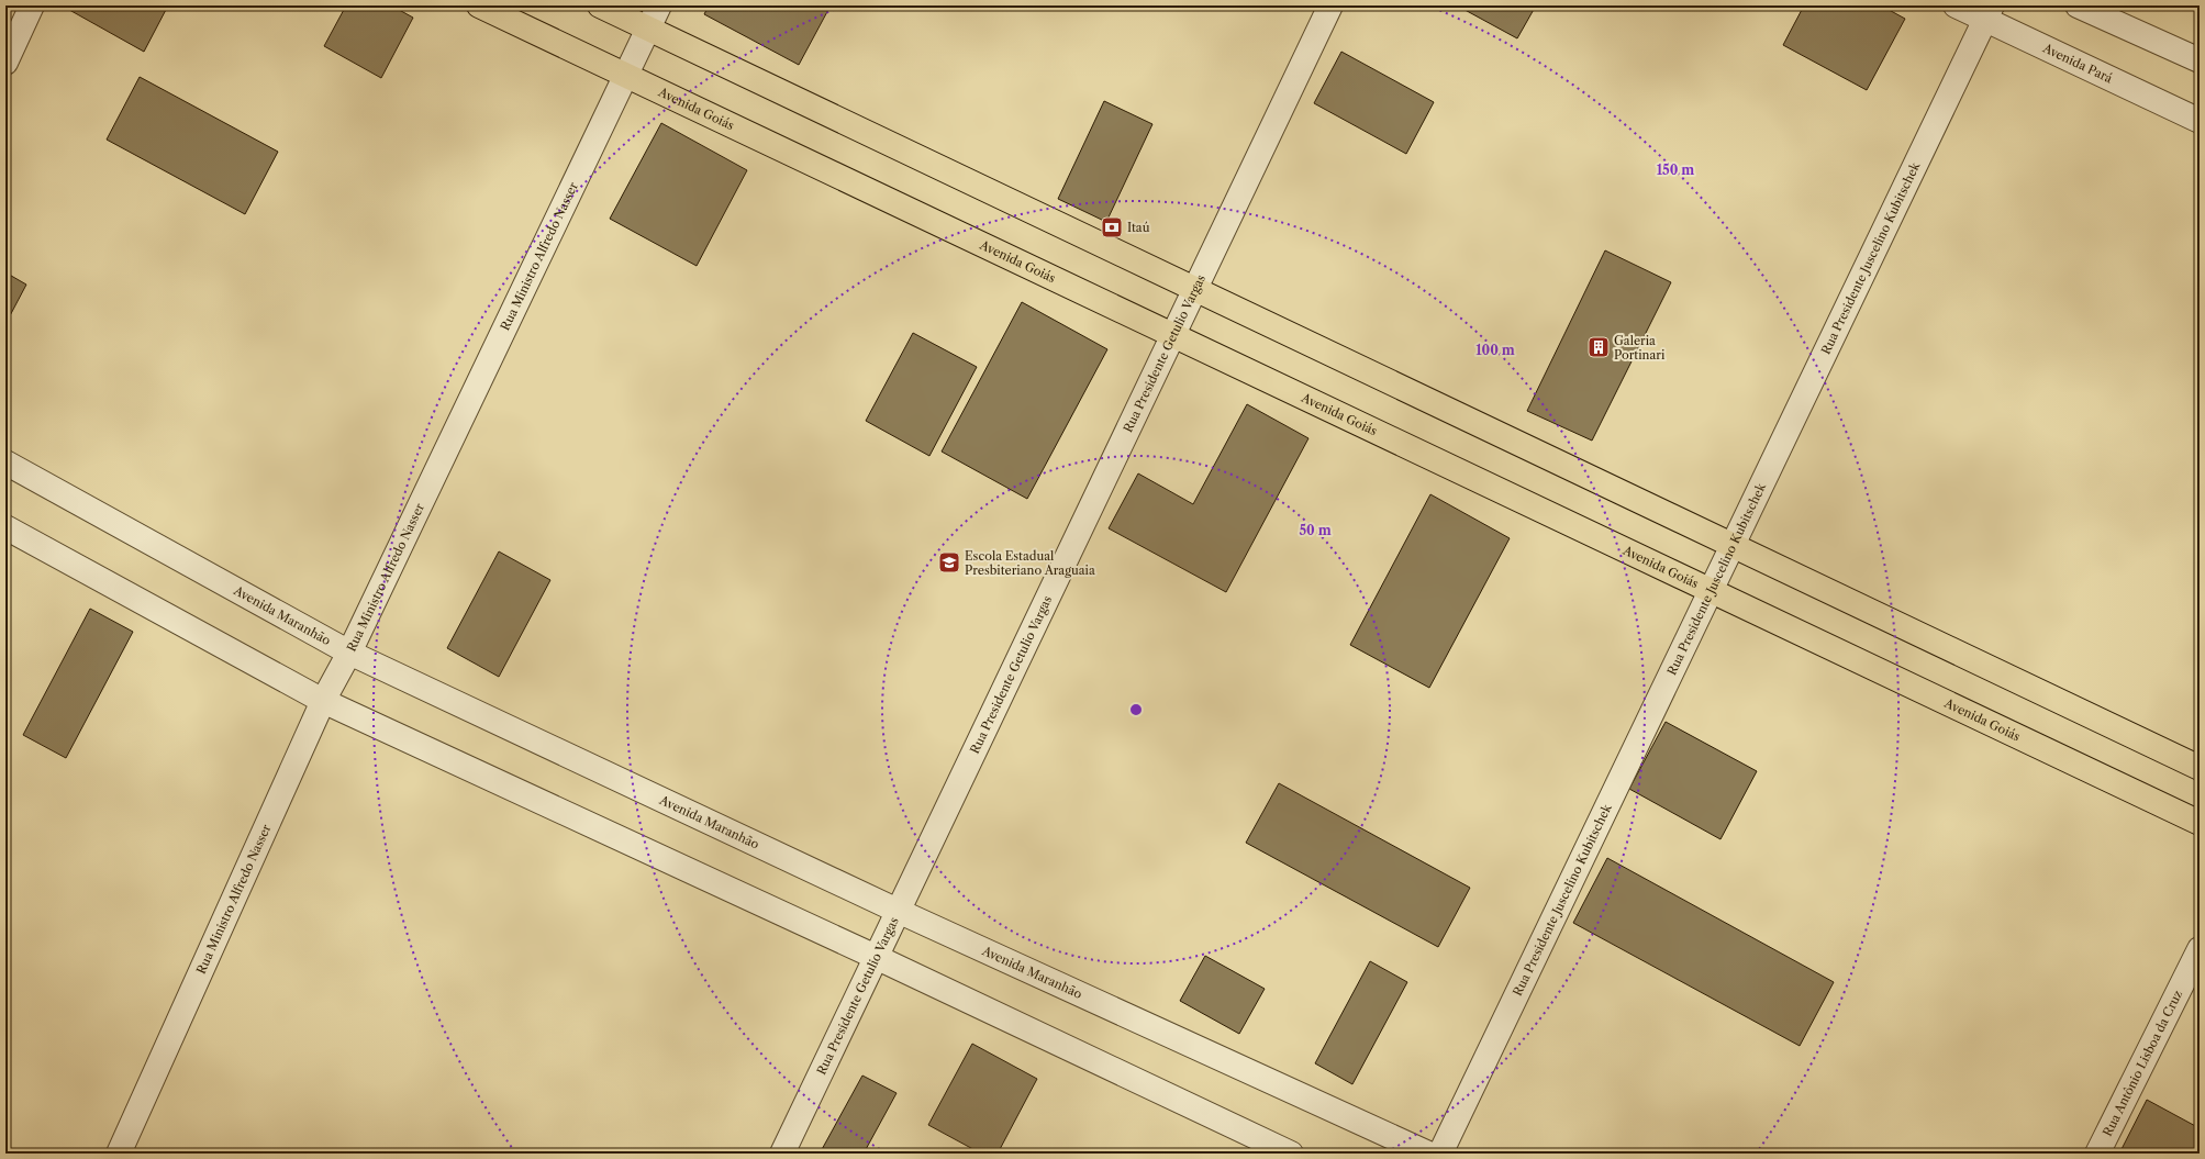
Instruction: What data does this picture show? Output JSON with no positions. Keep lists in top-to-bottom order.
{
  "streets": {
    "main road": ["Avenida Goiás"],
    "street": [
      "Avenida Pará",
      "Rua Ministro Alfredo Nasser",
      "Rua Presidente Juscelino Kubitschek",
      "Rua Presidente Getulio Vargas",
      "Avenida Maranhão",
      "Rua Antônio Lisboa da Cruz"
    ]
  },
  "crossings": [
    ["Avenida Pará", "Rua Presidente Juscelino Kubitschek"],
    ["Avenida Goiás", "Rua Ministro Alfredo Nasser"],
    ["Avenida Goiás", "Rua Presidente Juscelino Kubitschek"],
    ["Avenida Goiás", "Rua Presidente Getulio Vargas"],
    ["Rua Ministro Alfredo Nasser", "Avenida Maranhão"],
    ["Rua Presidente Getulio Vargas", "Avenida Maranhão"]
  ],
  "places": {
    "bank": ["Itaú"],
    "building": ["Galeria Portinari"],
    "school or university": ["Escola Estadual Presbiteriano Araguaia"]
  },
  "rings": ["150 m", "100 m", "50 m"]
}
